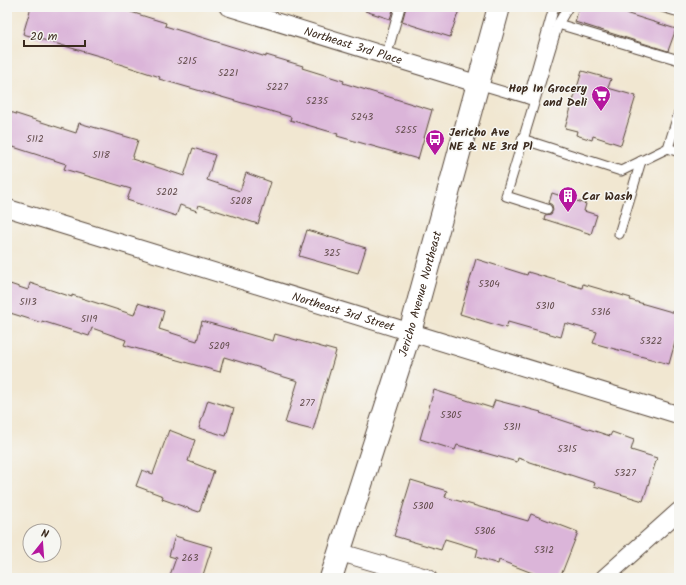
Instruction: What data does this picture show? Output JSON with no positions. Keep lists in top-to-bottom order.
{
  "streets": {
    "street": ["Northeast 3rd Place", "Jericho Avenue Northeast", "Northeast 3rd Street"]
  },
  "crossings": [
    ["Northeast 3rd Place", "Jericho Avenue Northeast"],
    ["Jericho Avenue Northeast", "Northeast 3rd Street"]
  ],
  "places": {
    "supermarket": ["Hop In Grocery and Deli"],
    "bus stop": ["Jericho Ave NE & NE 3rd Pl"],
    "building": ["Car Wash"]
  },
  "house_numbers": [
    "5215",
    "5221",
    "5227",
    "5235",
    "5243",
    "5255",
    "5112",
    "5118",
    "5202",
    "5208",
    "325",
    "5304",
    "5113",
    "5310",
    "5316",
    "5119",
    "5322",
    "5209",
    "277",
    "5305",
    "5311",
    "5315",
    "5327",
    "5300",
    "5306",
    "5312",
    "263"
  ],
  "scale_bar": "20 m",
  "north": "top"
}
